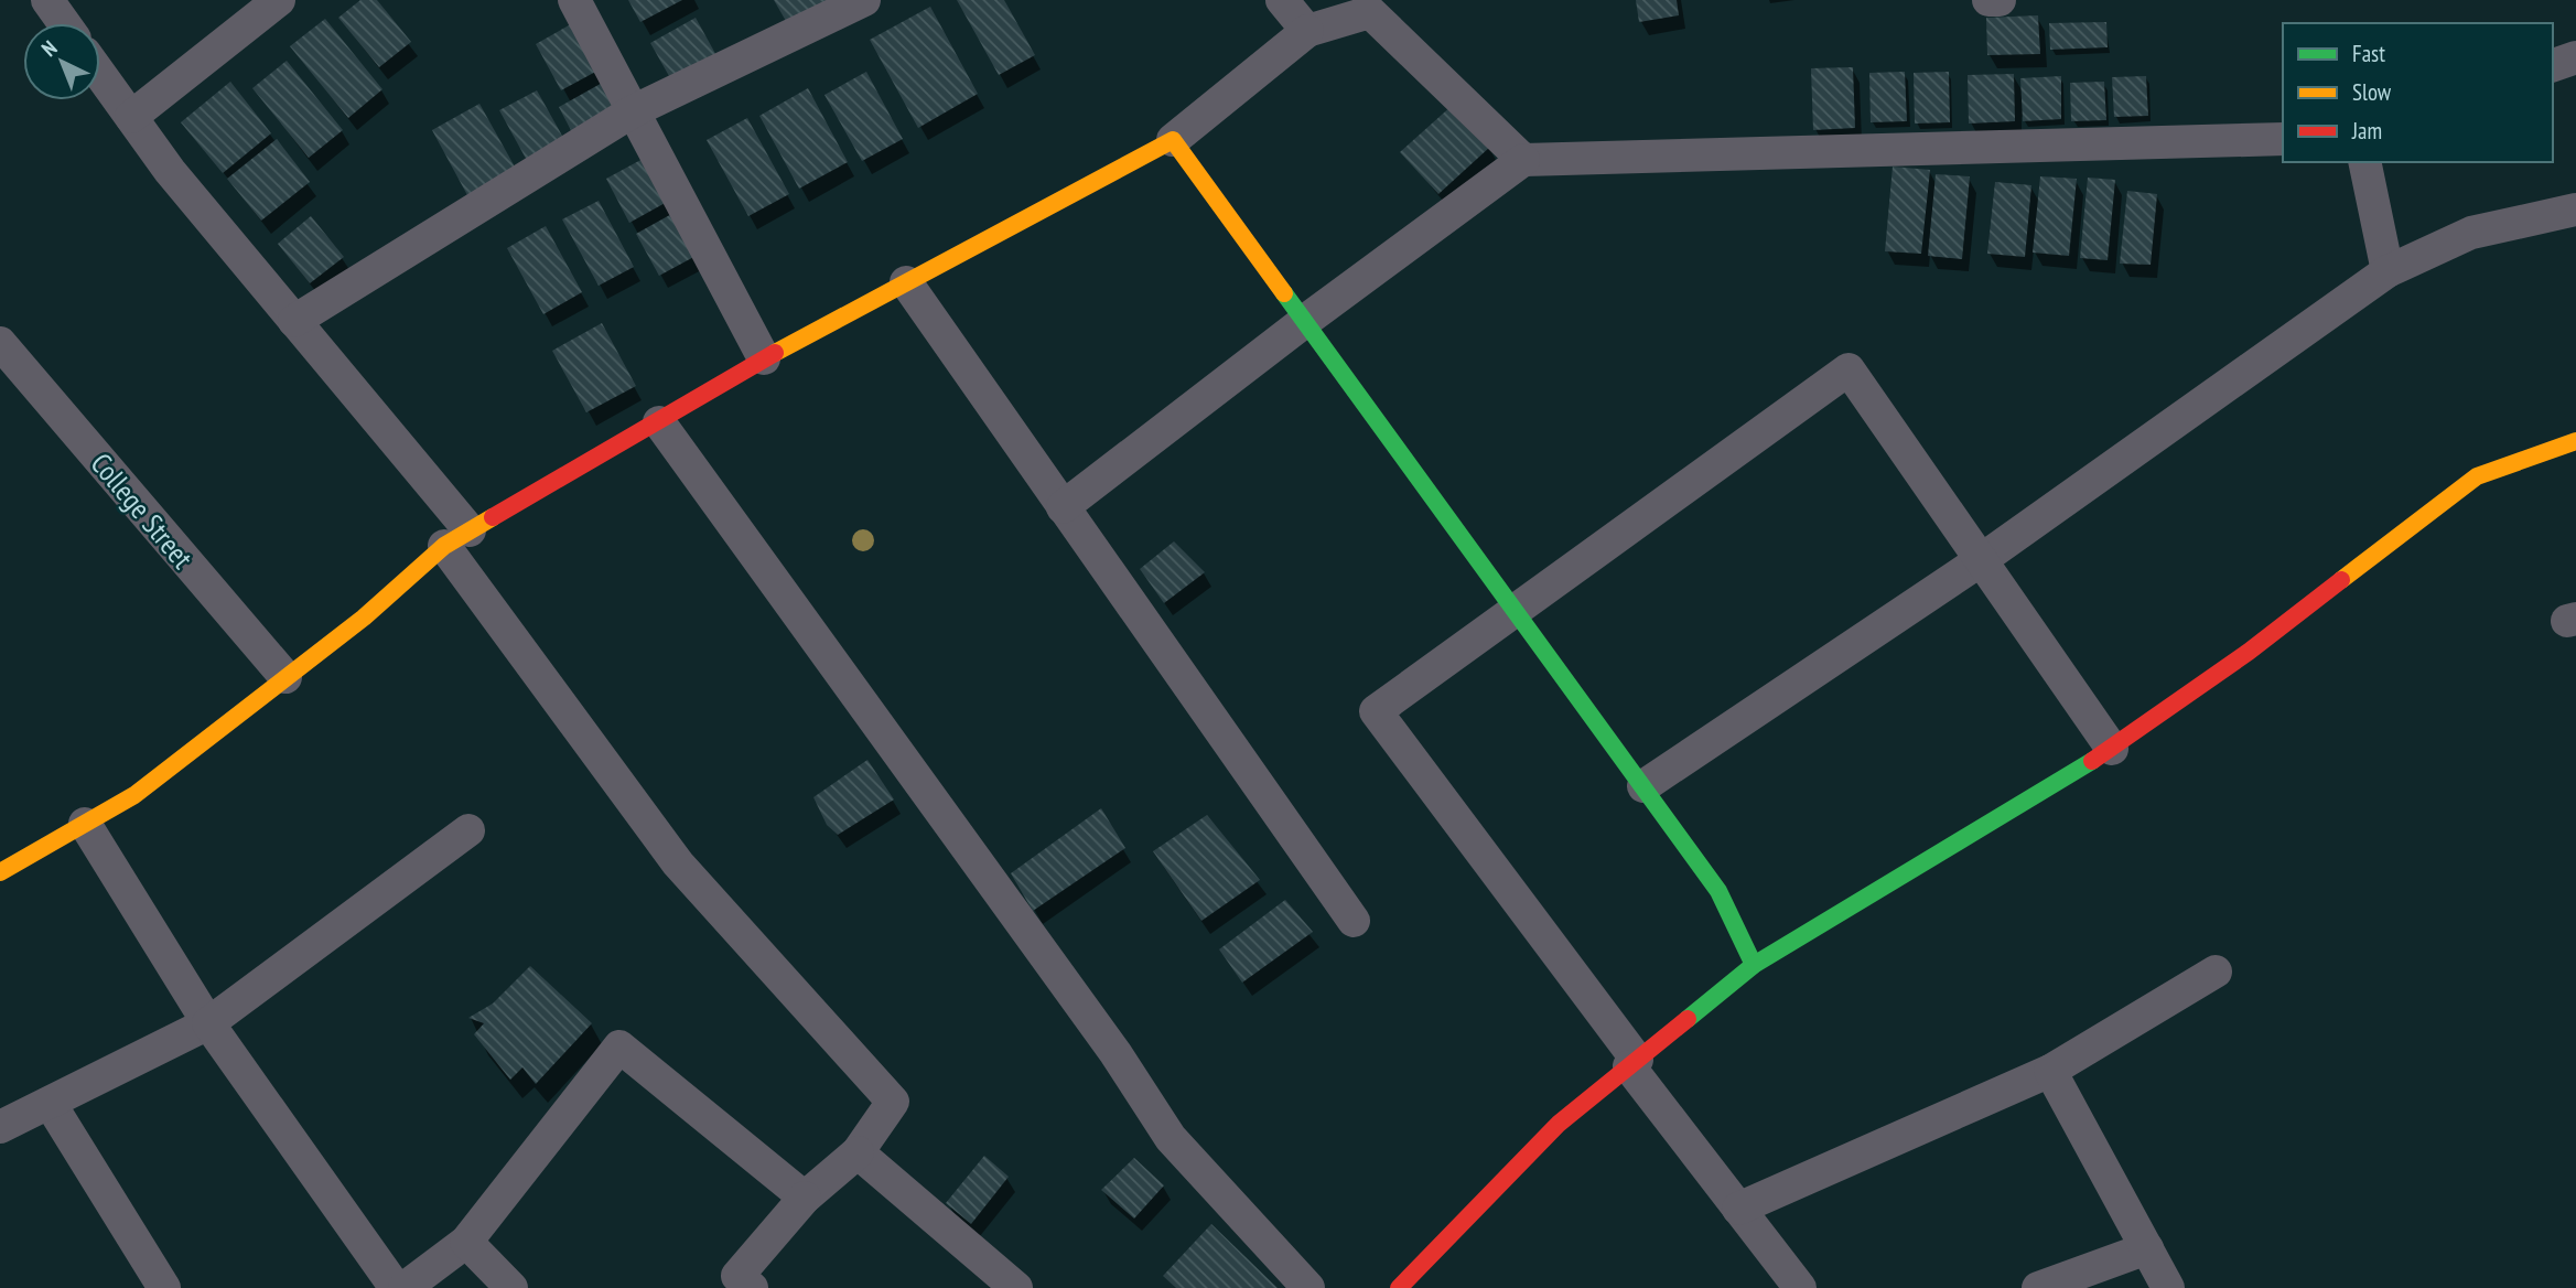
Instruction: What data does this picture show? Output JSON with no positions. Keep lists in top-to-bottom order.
{
  "streets": {
    "street": ["College Street"]
  },
  "legend": ["Fast", "Slow", "Jam"],
  "north": "top left"
}
